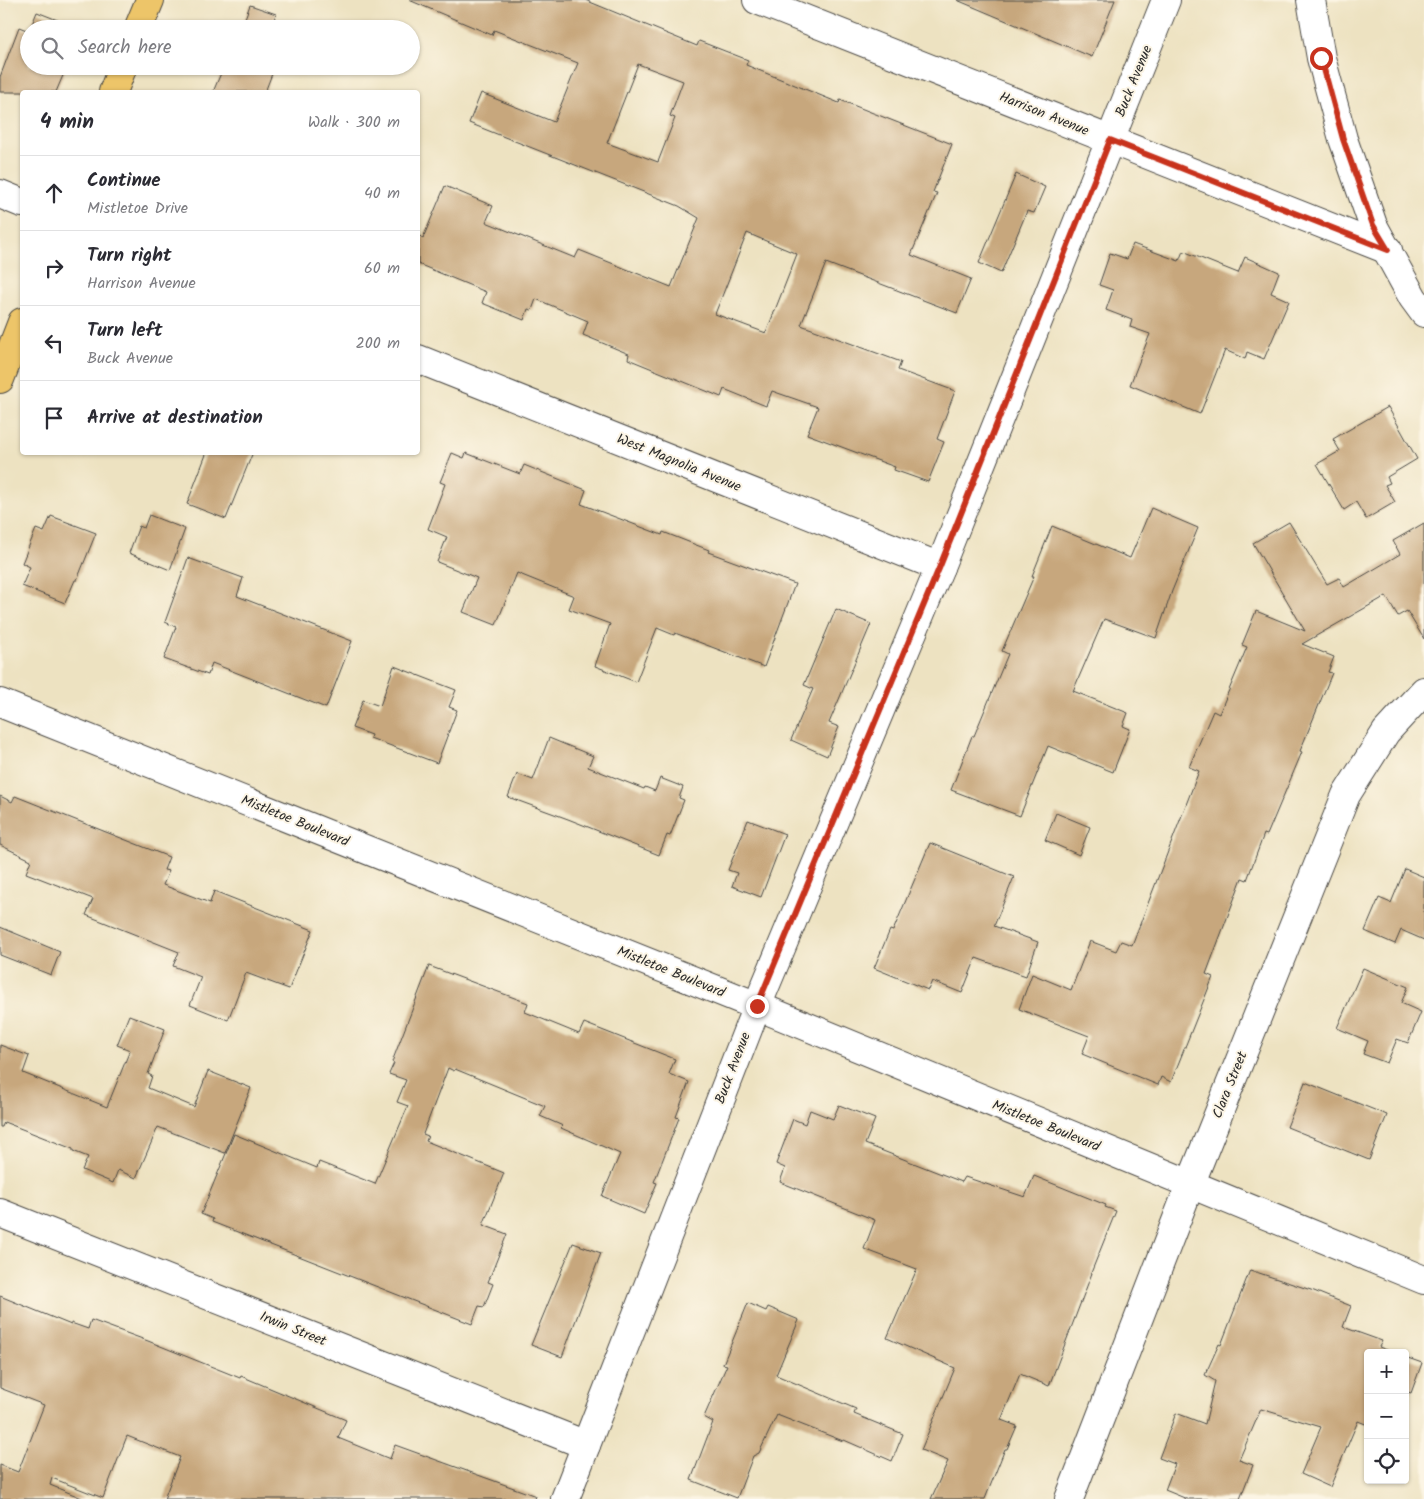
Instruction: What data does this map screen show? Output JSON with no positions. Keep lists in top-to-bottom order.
{
  "streets": {
    "street": [
      "Buck Avenue",
      "Harrison Avenue",
      "West Magnolia Avenue",
      "Mistletoe Boulevard",
      "Clara Street",
      "Irwin Street"
    ]
  },
  "crossings": [
    ["Buck Avenue", "Harrison Avenue"],
    ["Buck Avenue", "West Magnolia Avenue"],
    ["Buck Avenue", "Mistletoe Boulevard"],
    ["Buck Avenue", "Irwin Street"],
    ["Mistletoe Boulevard", "Clara Street"]
  ],
  "page": {
    "search": "Search here",
    "heading": ["4 min", "Walk · 300 m"],
    "list": [
      ["Continue", "Mistletoe Drive", "40 m"],
      ["Turn right", "Harrison Avenue", "60 m"],
      ["Turn left", "Buck Avenue", "200 m"],
      "Arrive at destination"
    ],
    "map_buttons": ["+", "−"]
  }
}
